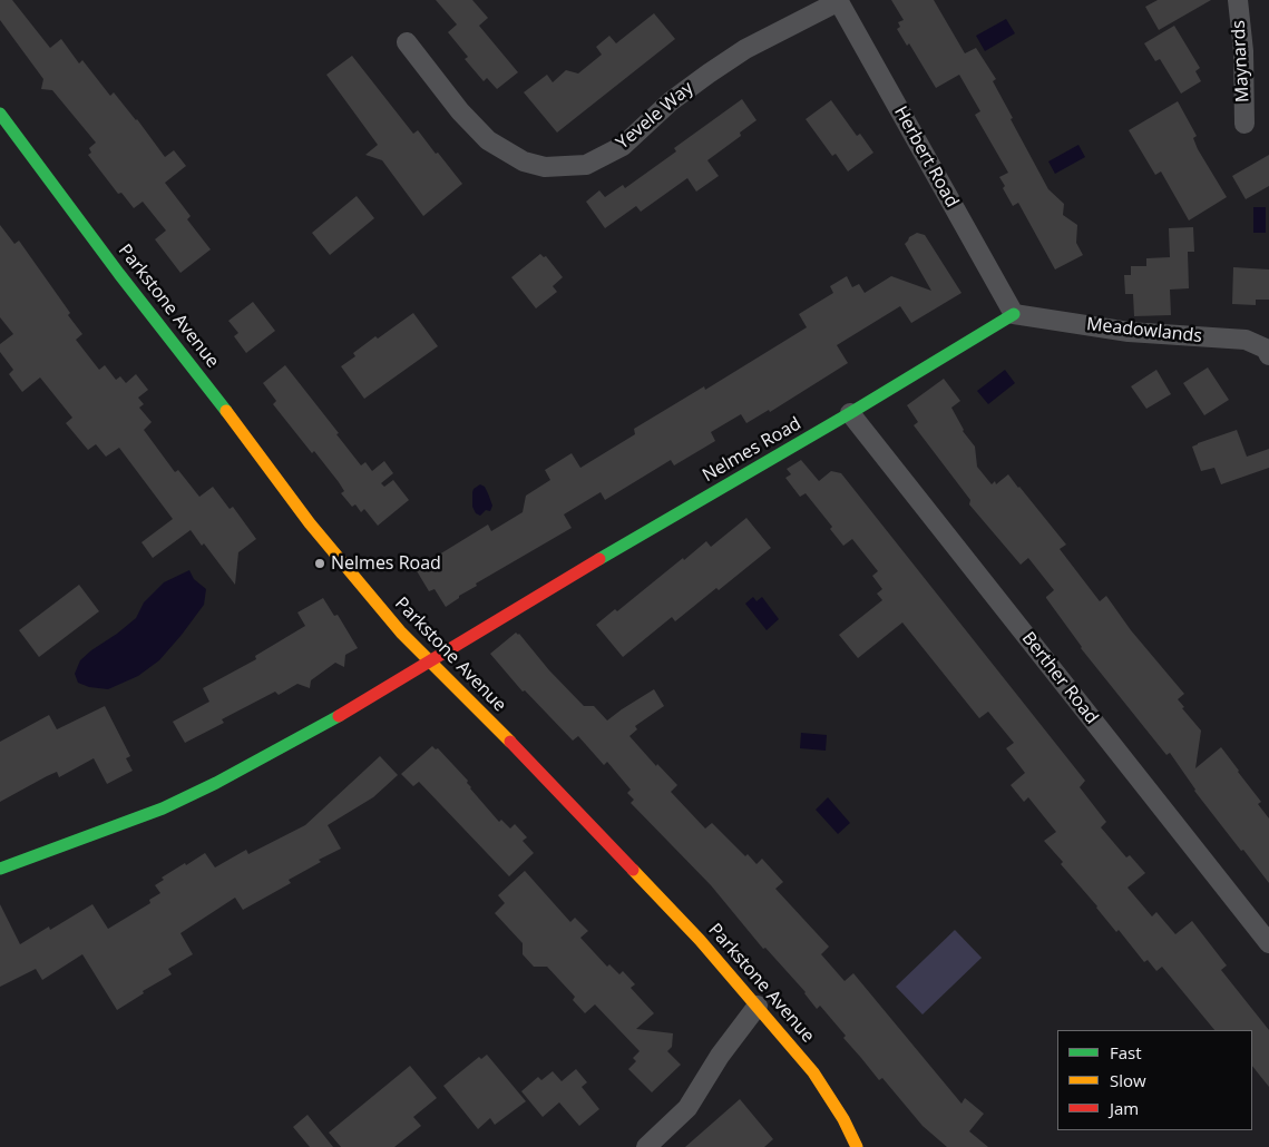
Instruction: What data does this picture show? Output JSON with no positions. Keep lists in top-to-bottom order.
{
  "streets": {
    "street": [
      "Maynards",
      "Yevele Way",
      "Herbert Road",
      "Parkstone Avenue",
      "Meadowlands",
      "Nelmes Road",
      "Berther Road"
    ]
  },
  "crossings": [
    ["Yevele Way", "Herbert Road"],
    ["Herbert Road", "Meadowlands"],
    ["Herbert Road", "Nelmes Road"],
    ["Parkstone Avenue", "Nelmes Road"],
    ["Meadowlands", "Nelmes Road"],
    ["Nelmes Road", "Berther Road"]
  ],
  "places": ["Nelmes Road"],
  "legend": ["Fast", "Slow", "Jam"]
}
